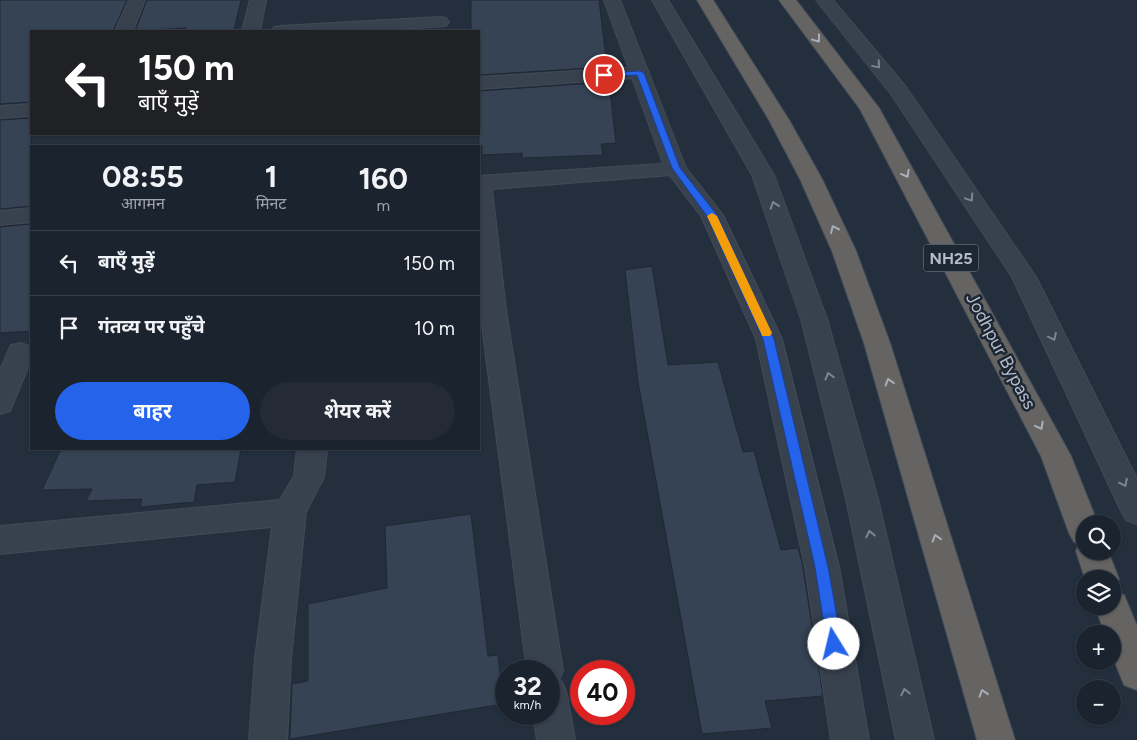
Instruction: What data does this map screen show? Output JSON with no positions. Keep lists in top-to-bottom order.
{
  "streets": {
    "highway": ["NH25", "Jodhpur Bypass"]
  },
  "page": {
    "turn": ["150 m", "बाएँ मुड़ें"],
    "eta": [
      "08:55",
      "आगमन",
      "1",
      "मिनट",
      "160",
      "m"
    ],
    "list": [
      {
        "name": "बाएँ मुड़ें",
        "value": "150 m"
      },
      {
        "name": "गंतव्य पर पहुँचे",
        "value": "10 m"
      }
    ],
    "buttons": ["बाहर", "शेयर करें"],
    "map_buttons": ["+", "−"],
    "speed": "32 km/h",
    "limit": "40"
  }
}
